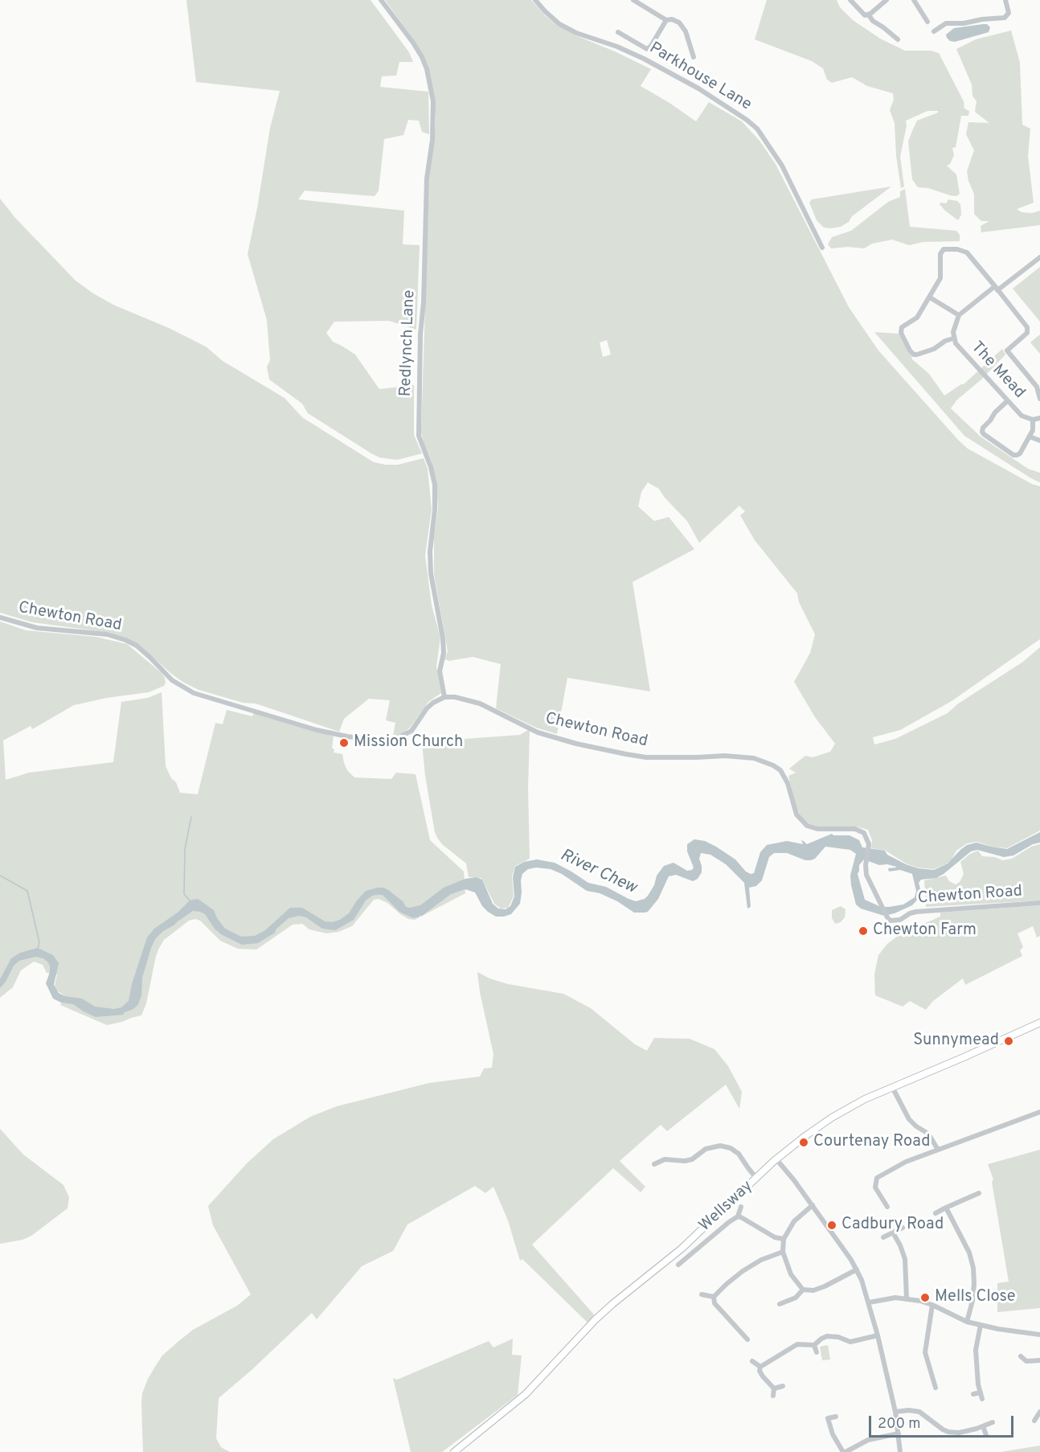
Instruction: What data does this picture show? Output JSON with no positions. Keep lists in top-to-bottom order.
{
  "streets": {
    "main road": ["Wellsway"],
    "street": [
      "Parkhouse Lane",
      "Redlynch Lane",
      "The Mead",
      "Chewton Road"
    ]
  },
  "crossings": [
    ["Redlynch Lane", "Chewton Road"]
  ],
  "water": ["River Chew"],
  "places": [
    "Mission Church",
    "Chewton Farm",
    "Sunnymead",
    "Courtenay Road",
    "Cadbury Road",
    "Mells Close"
  ],
  "scale_bar": "200 m"
}
